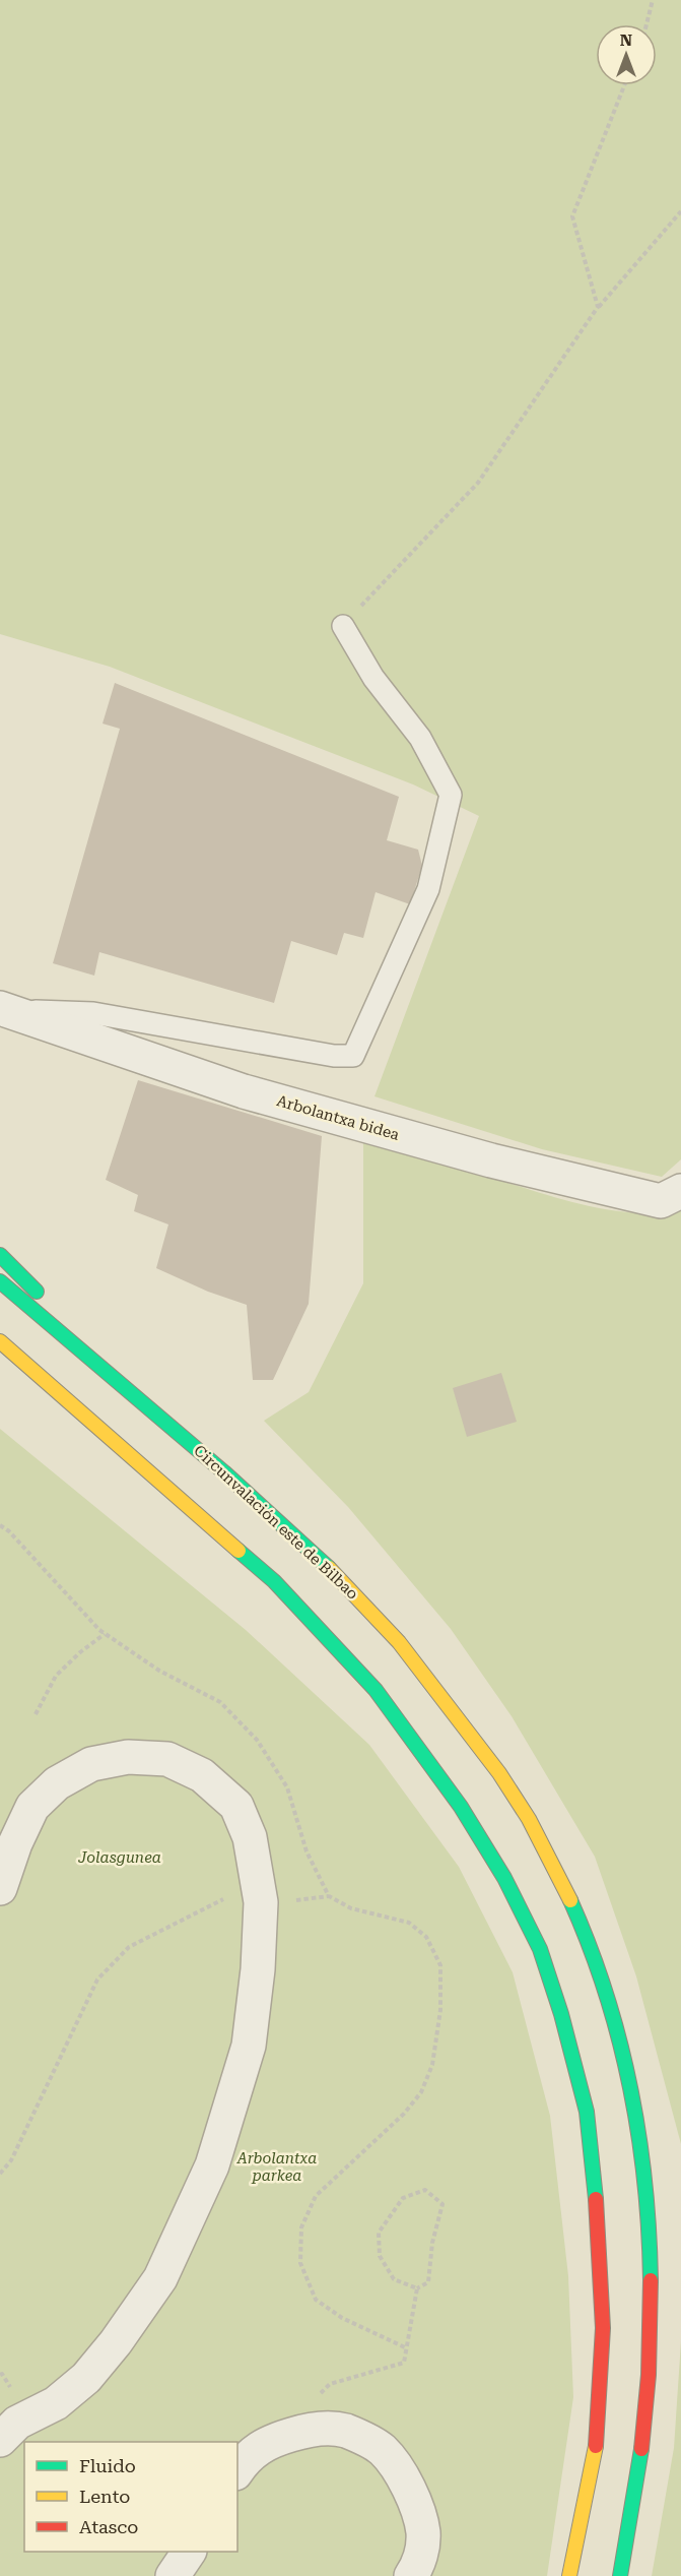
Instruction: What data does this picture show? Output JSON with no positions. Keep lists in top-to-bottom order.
{
  "streets": {
    "main road": ["Circunvalación este de Bilbao"],
    "street": ["Arbolantxa bidea"]
  },
  "parks": ["Jolasgunea", "Arbolantxa parkea"],
  "legend": ["Fluido", "Lento", "Atasco"],
  "north": "top"
}
